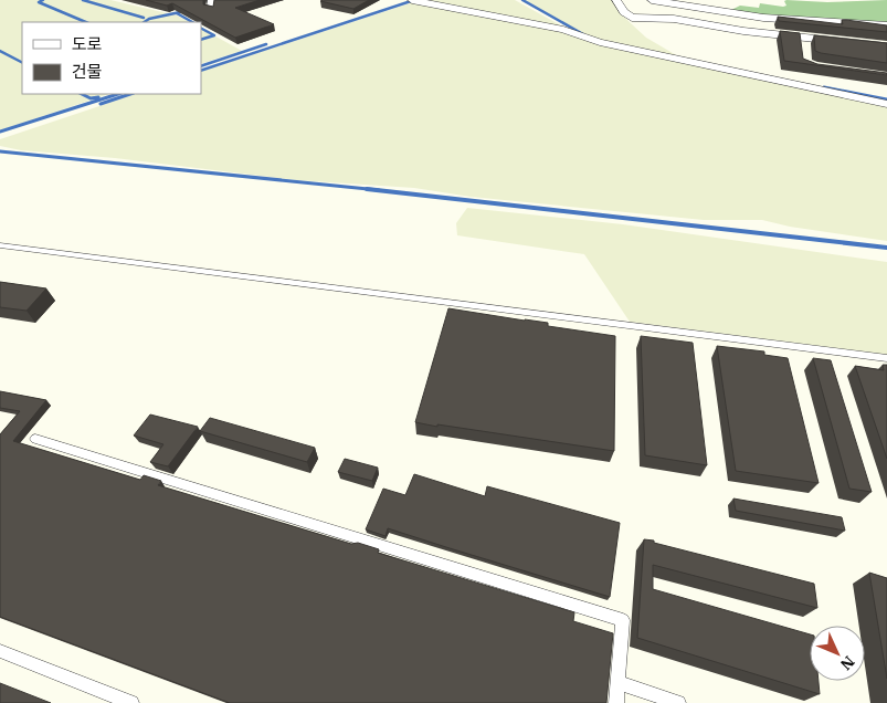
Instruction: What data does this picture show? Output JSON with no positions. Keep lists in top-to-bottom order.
{
  "legend": ["도로", "건물"],
  "north": "bottom right"
}
